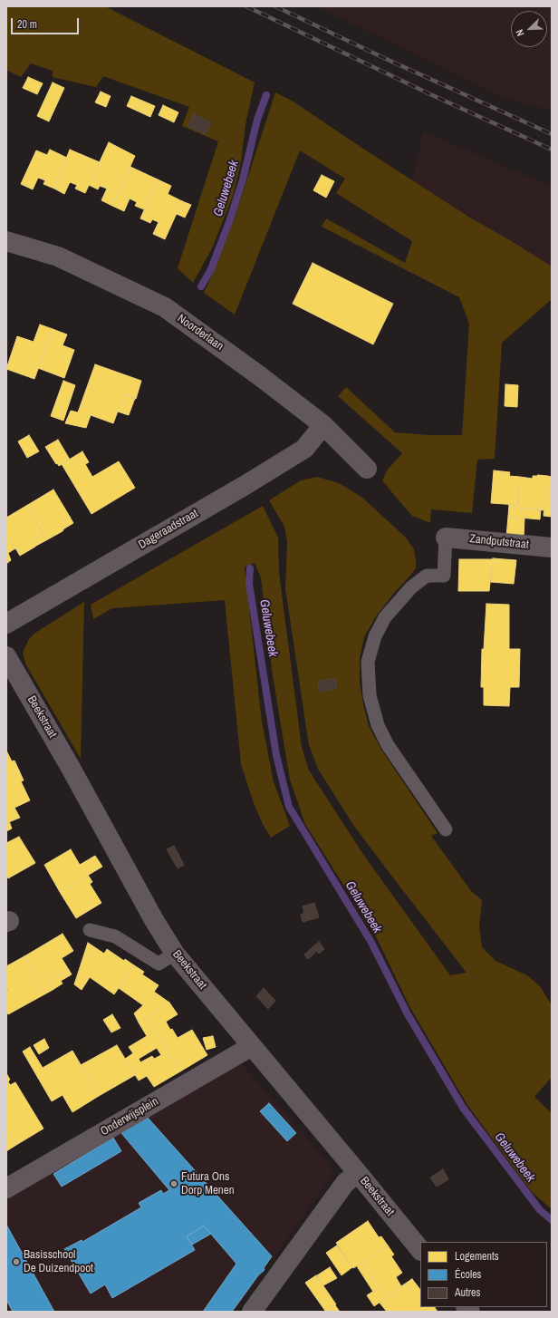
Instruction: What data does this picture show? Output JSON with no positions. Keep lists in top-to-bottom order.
{
  "streets": {
    "street": [
      "Noorderlaan",
      "Dageraadstraat",
      "Zandputstraat",
      "Beekstraat",
      "Onderwijsplein"
    ]
  },
  "crossings": [
    ["Noorderlaan", "Dageraadstraat"],
    ["Beekstraat", "Onderwijsplein"]
  ],
  "water": ["Geluwebeek"],
  "places": ["Futura Ons Dorp Menen", "Basisschool De Duizendpoot"],
  "legend": ["Logements", "Écoles", "Autres"],
  "scale_bar": "20 m",
  "north": "bottom left"
}
